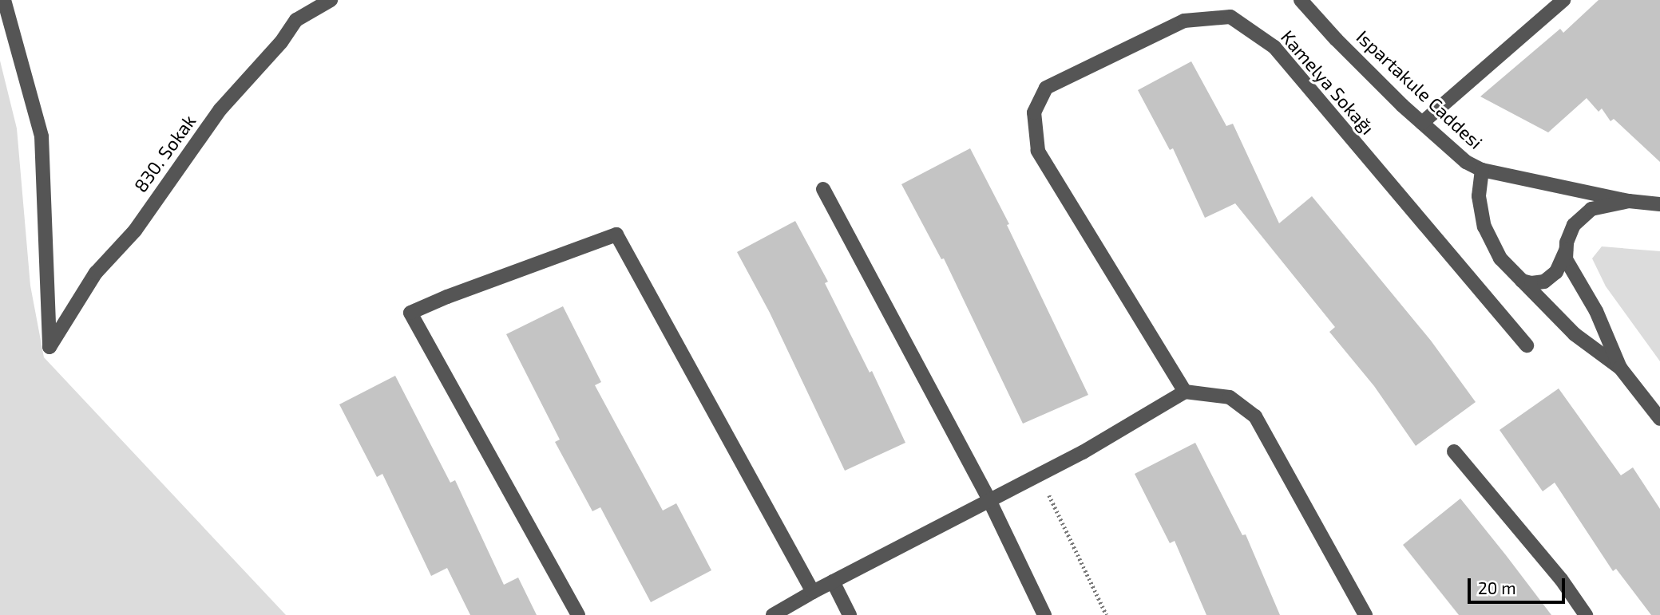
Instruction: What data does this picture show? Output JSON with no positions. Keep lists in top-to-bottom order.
{
  "streets": {
    "street": ["Kamelya Sokağı", "Ispartakule Caddesi", "830. Sokak"]
  },
  "scale_bar": "20 m"
}
